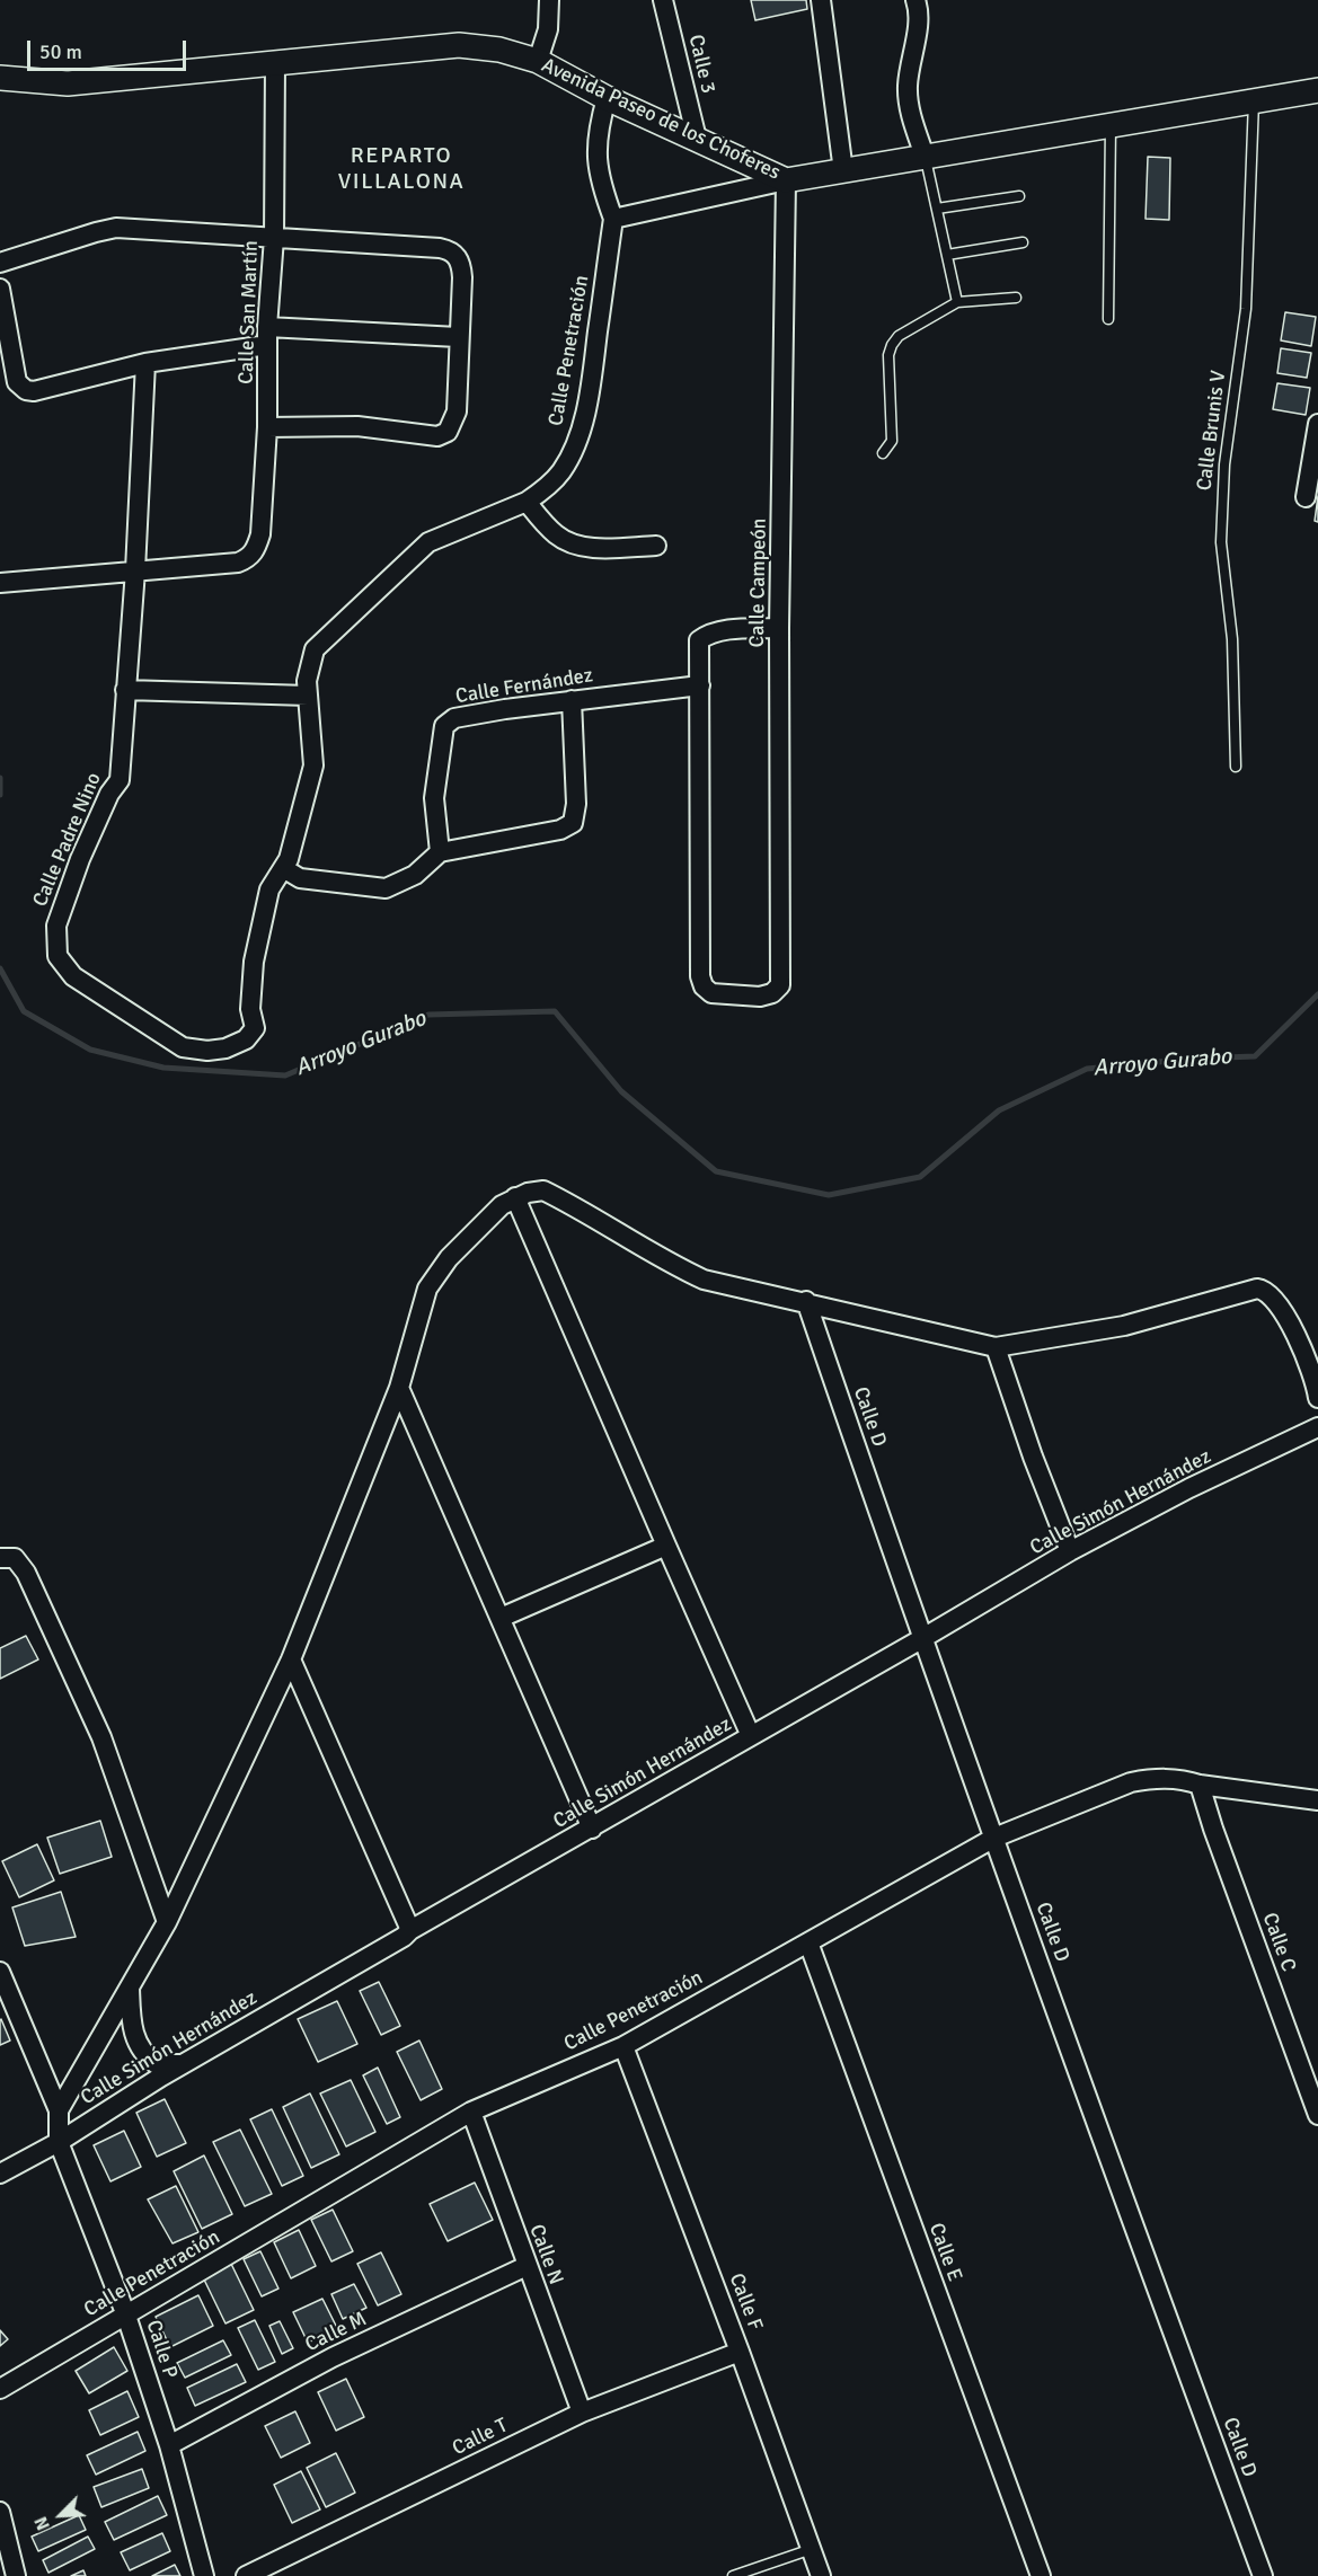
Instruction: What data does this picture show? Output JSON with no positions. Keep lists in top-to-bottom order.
{
  "streets": {
    "street": [
      "Calle 3",
      "Avenida Paseo de los Choferes",
      "Calle San Martín",
      "Calle Penetración",
      "Calle Campeón",
      "Calle Fernández",
      "Calle Padre Nino",
      "Calle D",
      "Calle Simón Hernández",
      "Calle C",
      "Calle E",
      "Calle N",
      "Calle F",
      "Calle M",
      "Calle P",
      "Calle T"
    ],
    "lane": ["Calle Brunis V"]
  },
  "crossings": [
    ["Calle 3", "Avenida Paseo de los Choferes"],
    ["Avenida Paseo de los Choferes", "Calle San Martín"],
    ["Avenida Paseo de los Choferes", "Calle Brunis V"],
    ["Avenida Paseo de los Choferes", "Calle Campeón"],
    ["Calle San Martín", "Calle Padre Nino"],
    ["Calle Penetración", "Calle Padre Nino"],
    ["Calle Penetración", "Calle D"],
    ["Calle Penetración", "Calle C"],
    ["Calle Penetración", "Calle E"],
    ["Calle Penetración", "Calle N"],
    ["Calle Penetración", "Calle F"],
    ["Calle Penetración", "Calle P"],
    ["Calle Campeón", "Calle Fernández"],
    ["Calle D", "Calle Simón Hernández"],
    ["Calle Simón Hernández", "Calle P"],
    ["Calle N", "Calle M"],
    ["Calle N", "Calle T"],
    ["Calle F", "Calle T"],
    ["Calle M", "Calle P"]
  ],
  "districts": ["REPARTO VILLALONA"],
  "water": ["Arroyo Gurabo"],
  "scale_bar": "50 m",
  "north": "bottom left"
}
